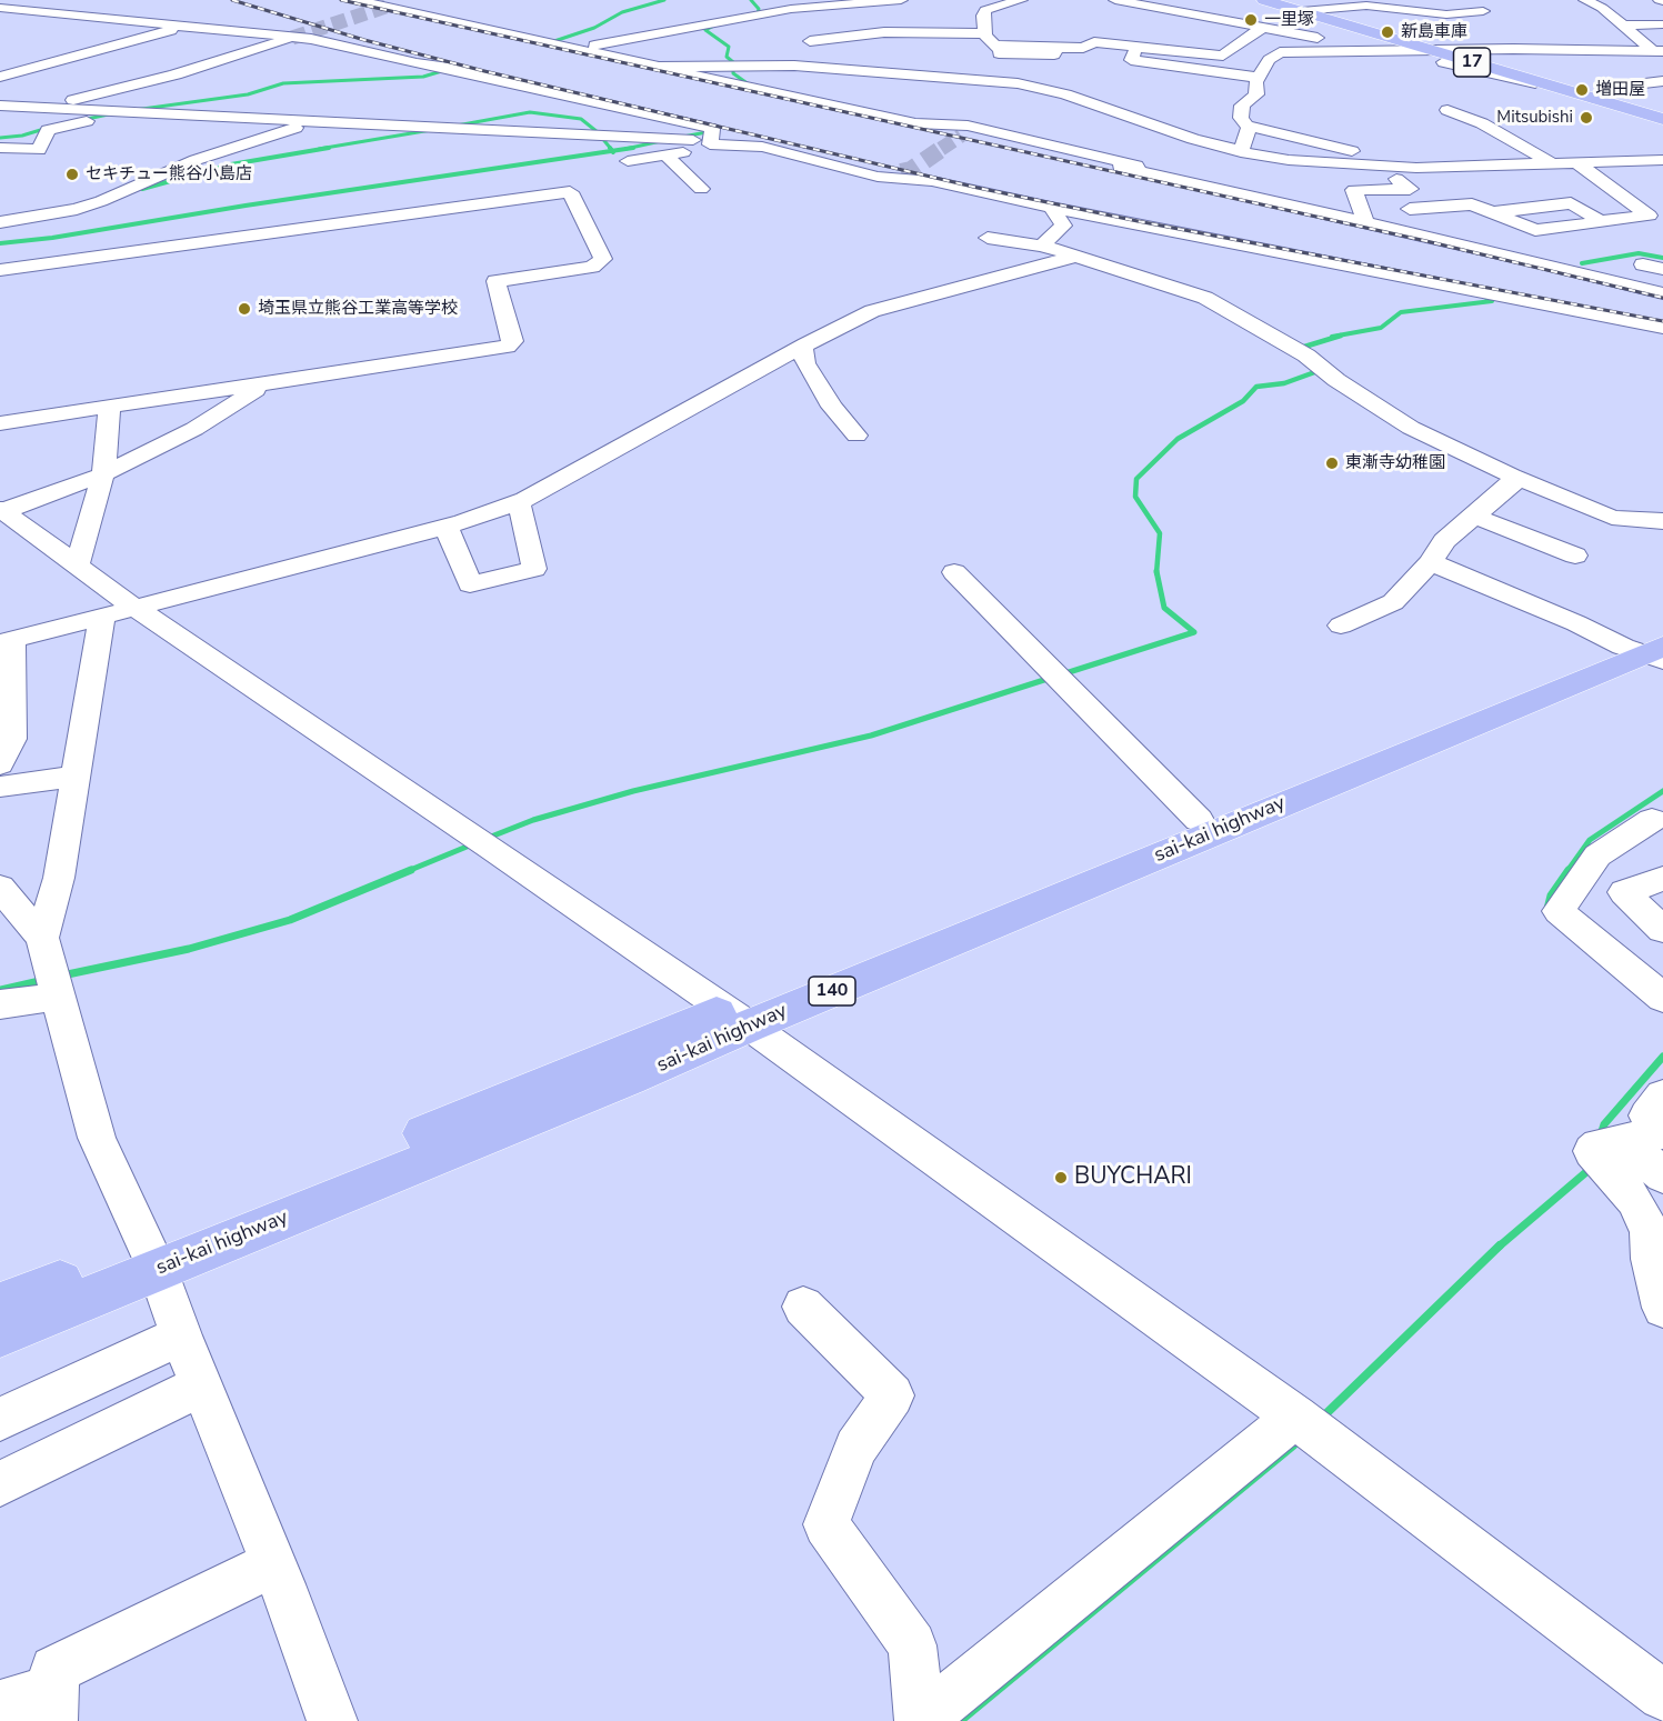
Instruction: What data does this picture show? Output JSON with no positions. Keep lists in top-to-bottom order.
{
  "streets": {
    "highway": ["17", "sai-kai highway", "140"]
  },
  "places": [
    "一里塚",
    "新島車庫",
    "増田屋",
    "Mitsubishi",
    "セキチュー熊谷小島店",
    "埼玉県立熊谷工業高等学校",
    "東漸寺幼稚園",
    "BUYCHARI"
  ]
}
